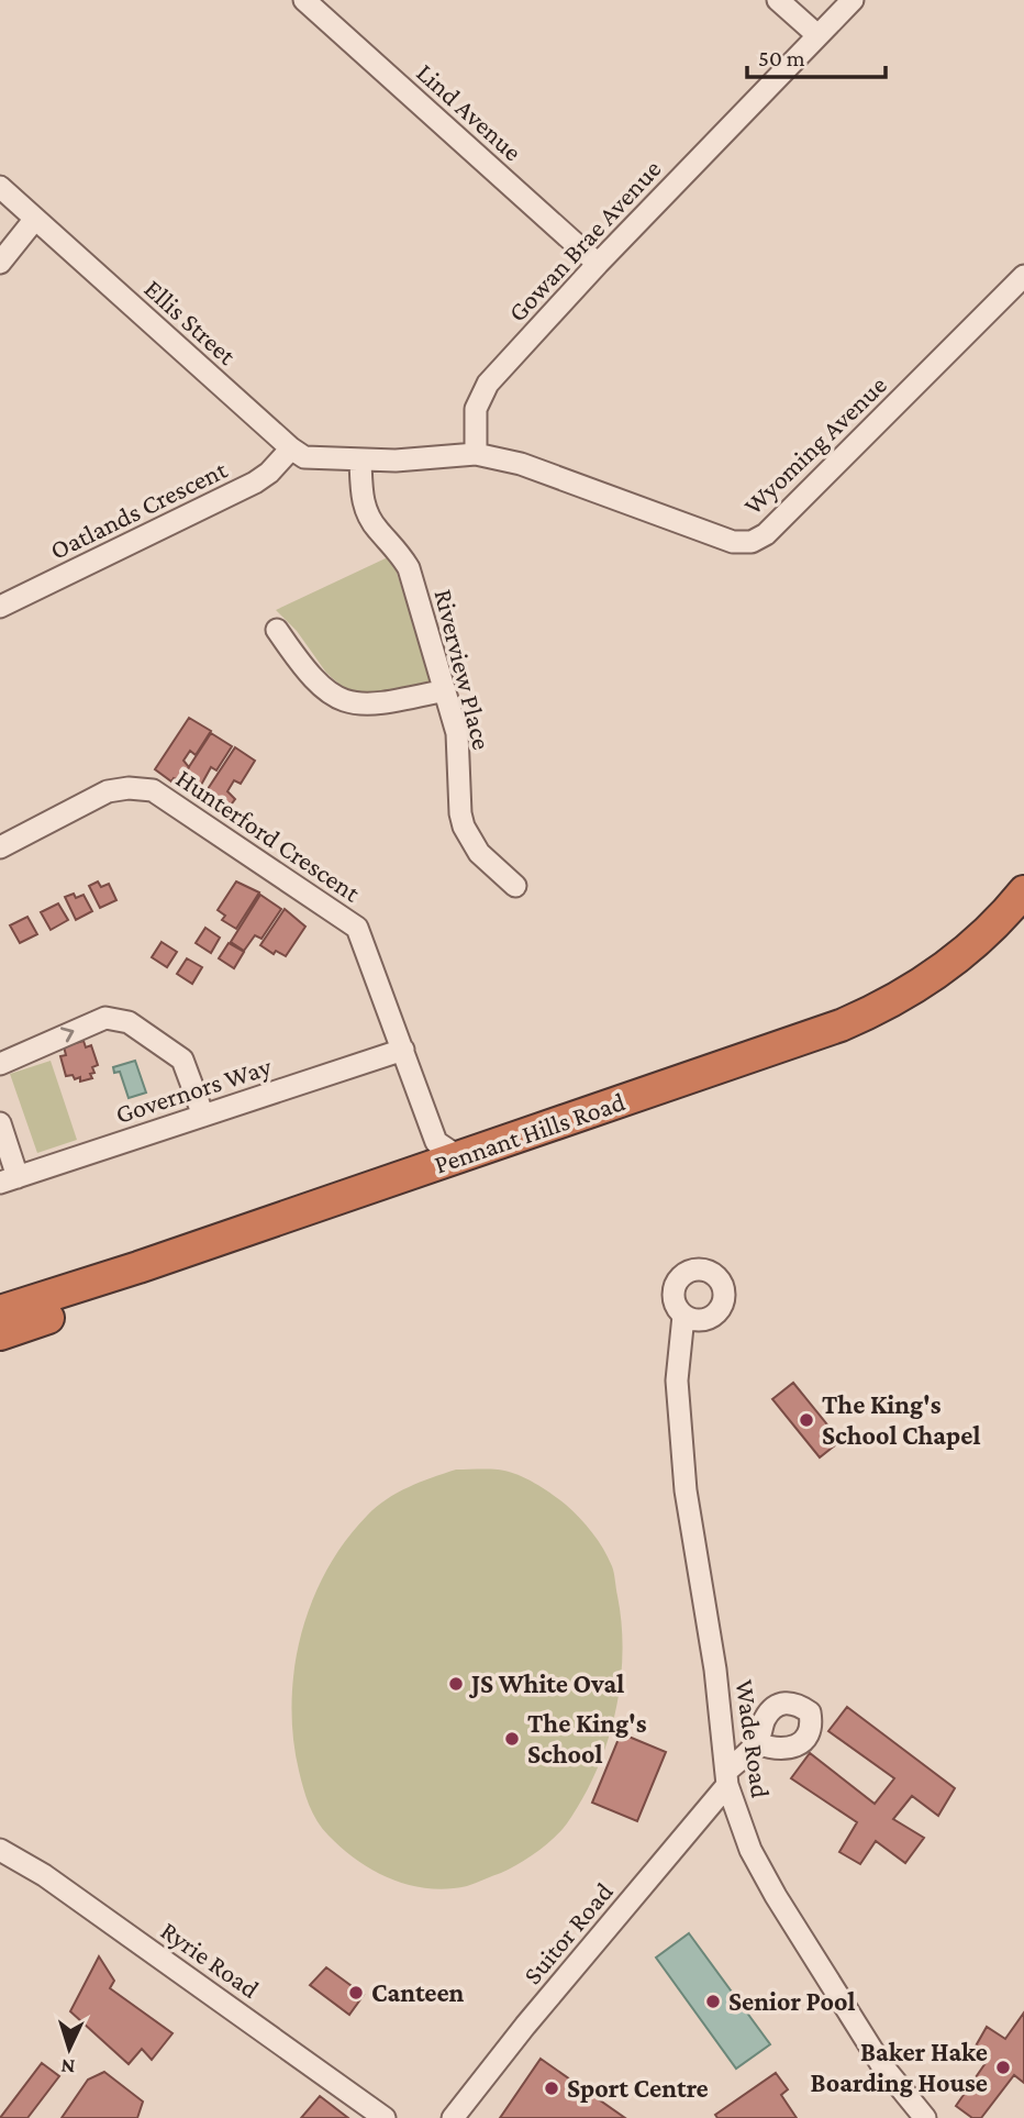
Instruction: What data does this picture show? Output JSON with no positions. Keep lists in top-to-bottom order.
{
  "streets": {
    "highway": ["Pennant Hills Road"],
    "street": [
      "Lind Avenue",
      "Gowan Brae Avenue",
      "Ellis Street",
      "Wyoming Avenue",
      "Oatlands Crescent",
      "Riverview Place",
      "Hunterford Crescent",
      "Governors Way",
      "Wade Road",
      "Suitor Road",
      "Ryrie Road"
    ]
  },
  "crossings": [
    ["Lind Avenue", "Gowan Brae Avenue"],
    ["Gowan Brae Avenue", "Wyoming Avenue"],
    ["Ellis Street", "Oatlands Crescent"],
    ["Ellis Street", "Riverview Place"],
    ["Hunterford Crescent", "Governors Way"],
    ["Hunterford Crescent", "Pennant Hills Road"],
    ["Wade Road", "Suitor Road"]
  ],
  "places": [
    "The King's School Chapel",
    "JS White Oval",
    "The King's School",
    "Canteen",
    "Senior Pool",
    "Baker Hake Boarding House",
    "Sport Centre"
  ],
  "scale_bar": "50 m",
  "north": "bottom"
}
